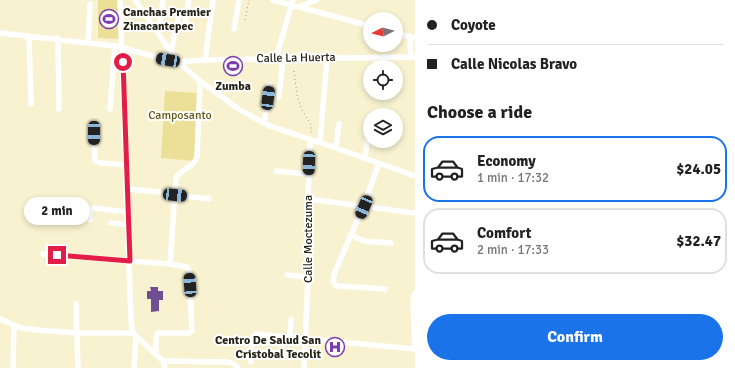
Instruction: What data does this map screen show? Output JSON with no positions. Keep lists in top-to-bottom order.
{
  "streets": {
    "street": ["Calle La Huerta", "Calle Moctezuma"]
  },
  "parks": ["Camposanto"],
  "places": {
    "sports": ["Canchas Premier Zinacantepec", "Zumba"],
    "hospital": ["Centro De Salud San Cristobal Tecolit"]
  },
  "north": "left",
  "page": {
    "banner": ["Coyote", "Calle Nicolas Bravo"],
    "heading": "Choose a ride",
    "list": [
      {
        "name": "Economy",
        "note": "1 min · 17:32",
        "value": "$24.05"
      },
      {
        "name": "Comfort",
        "note": "2 min · 17:33",
        "value": "$32.47"
      }
    ],
    "bubble": "2 min",
    "buttons": "Confirm"
  }
}
